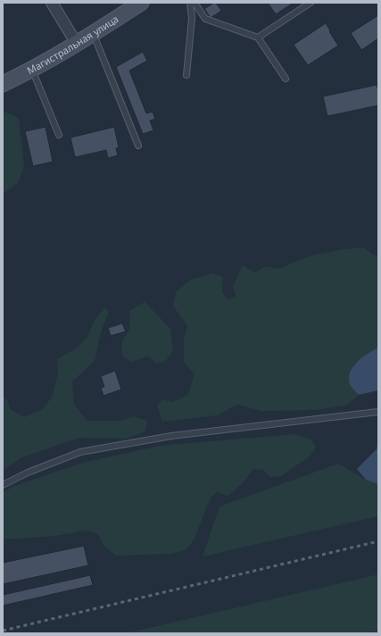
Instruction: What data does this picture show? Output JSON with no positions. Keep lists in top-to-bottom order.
{
  "streets": {
    "main road": ["Магистральная улица"]
  }
}
